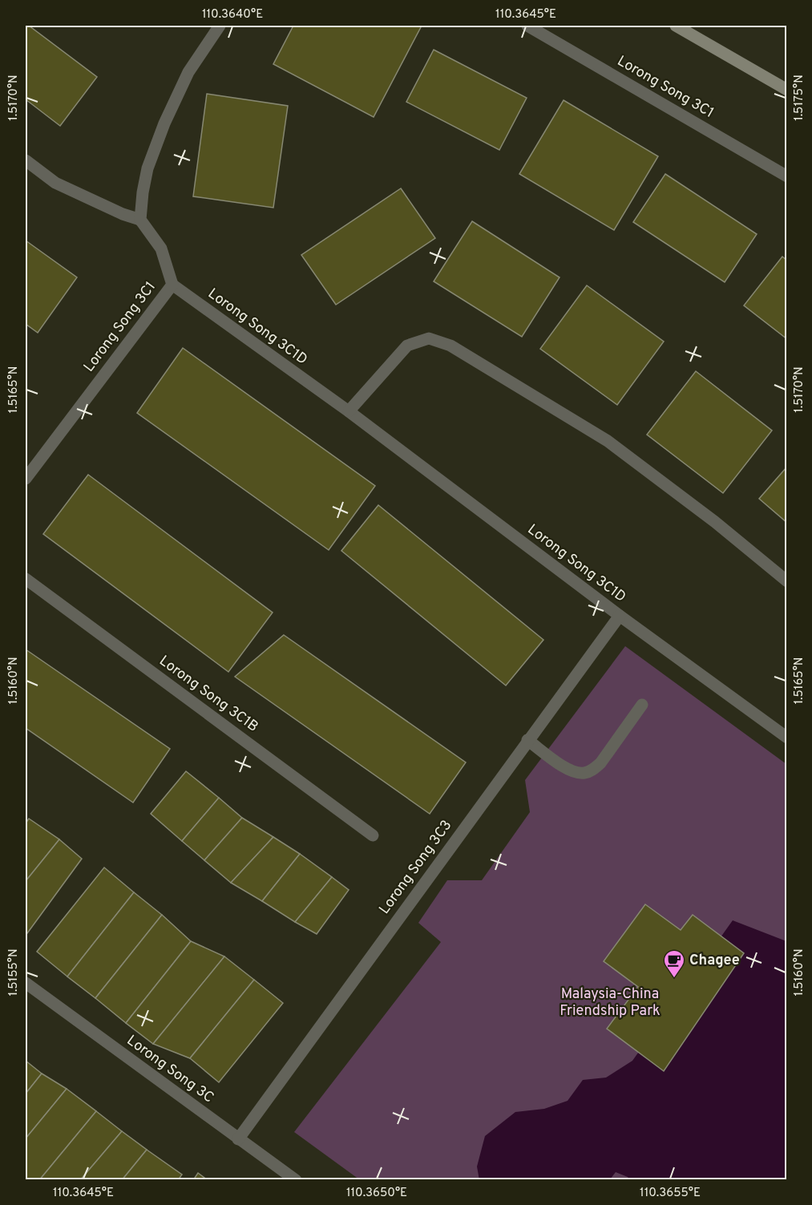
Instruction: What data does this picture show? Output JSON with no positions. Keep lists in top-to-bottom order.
{
  "streets": {
    "street": [
      "Lorong Song 3C1",
      "Lorong Song 3C1D",
      "Lorong Song 3C1B",
      "Lorong Song 3C3",
      "Lorong Song 3C"
    ]
  },
  "crossings": [
    ["Lorong Song 3C1", "Lorong Song 3C1D"],
    ["Lorong Song 3C1D", "Lorong Song 3C3"],
    ["Lorong Song 3C3", "Lorong Song 3C"]
  ],
  "parks": ["Malaysia-China Friendship Park"],
  "places": {
    "cafe": ["Chagee"]
  },
  "coordinates": [
    "110.3640°E",
    "110.3645°E",
    "1.5175°N",
    "1.5170°N",
    "1.5165°N",
    "1.5160°N",
    "1.5155°N",
    "110.3650°E",
    "110.3655°E"
  ]
}
